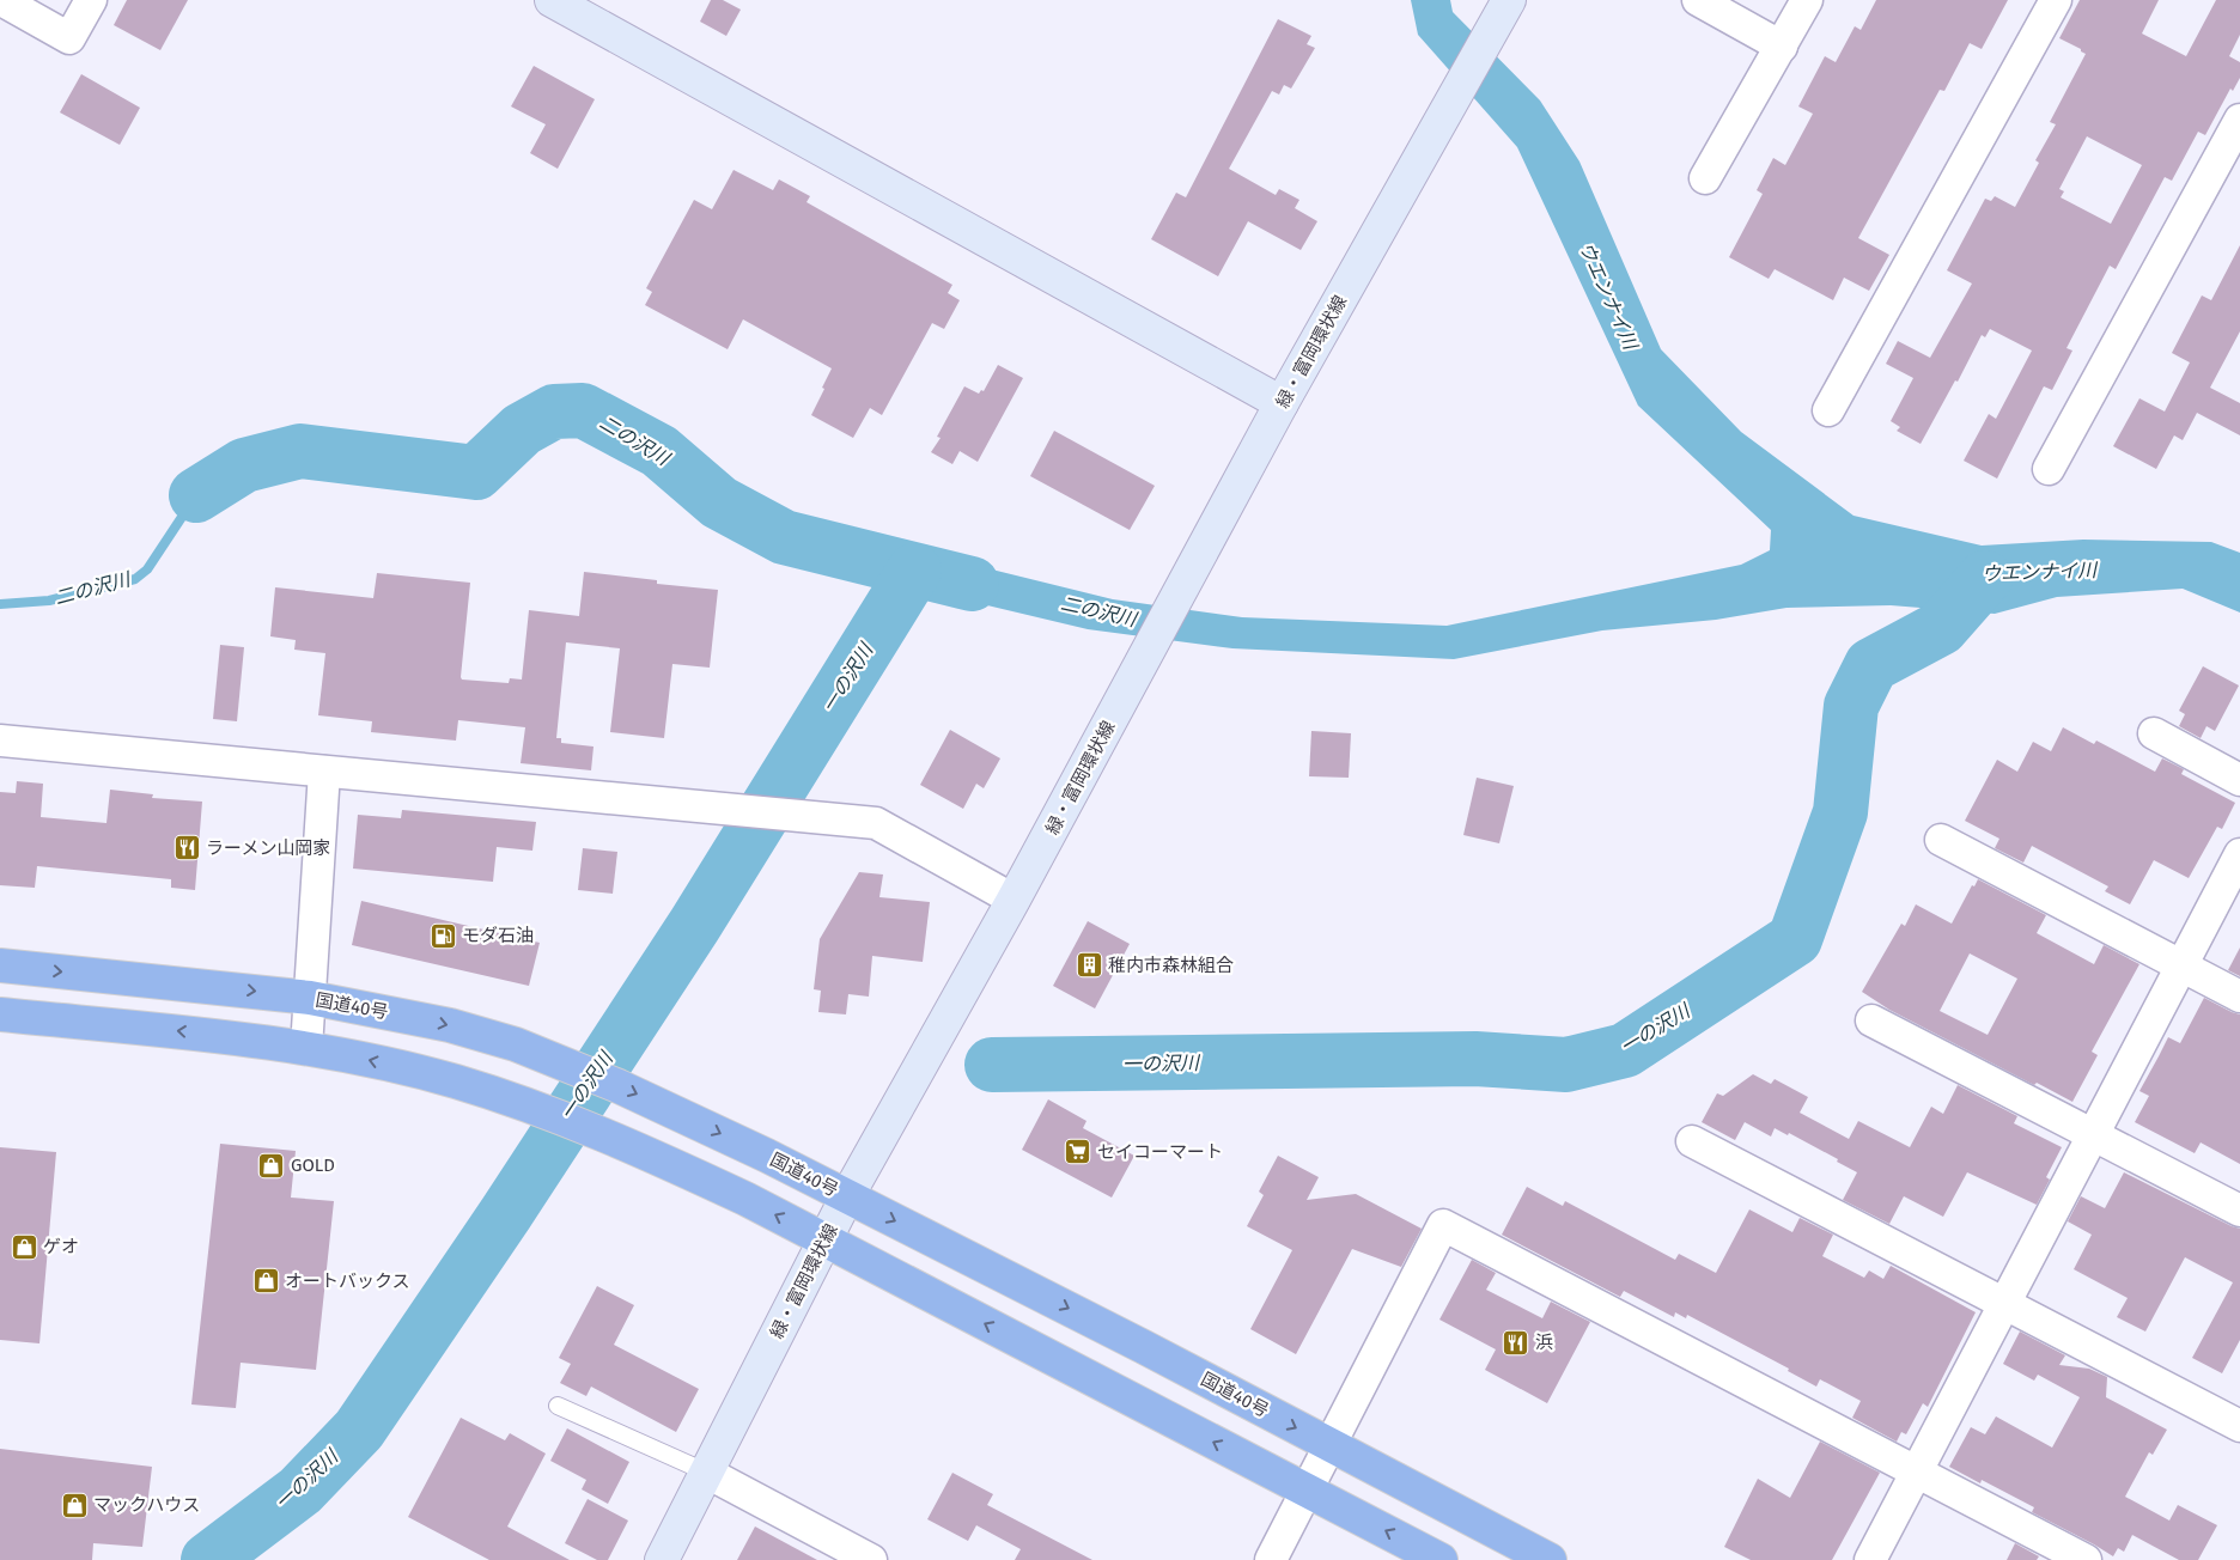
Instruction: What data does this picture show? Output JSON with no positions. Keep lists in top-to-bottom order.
{
  "streets": {
    "highway": ["国道40号"],
    "street": ["緑・富岡環状線"]
  },
  "crossings": [
    ["緑・富岡環状線", "国道40号"]
  ],
  "water": ["ウエンナイ川", "二の沢川", "一の沢川"],
  "places": {
    "restaurant": ["ラーメン山岡家", "浜"],
    "fuel station": ["モダ石油"],
    "building": ["稚内市森林組合"],
    "supermarket": ["セイコーマート"],
    "shop": [
      "GOLD",
      "ゲオ",
      "オートバックス",
      "マックハウス"
    ]
  }
}
